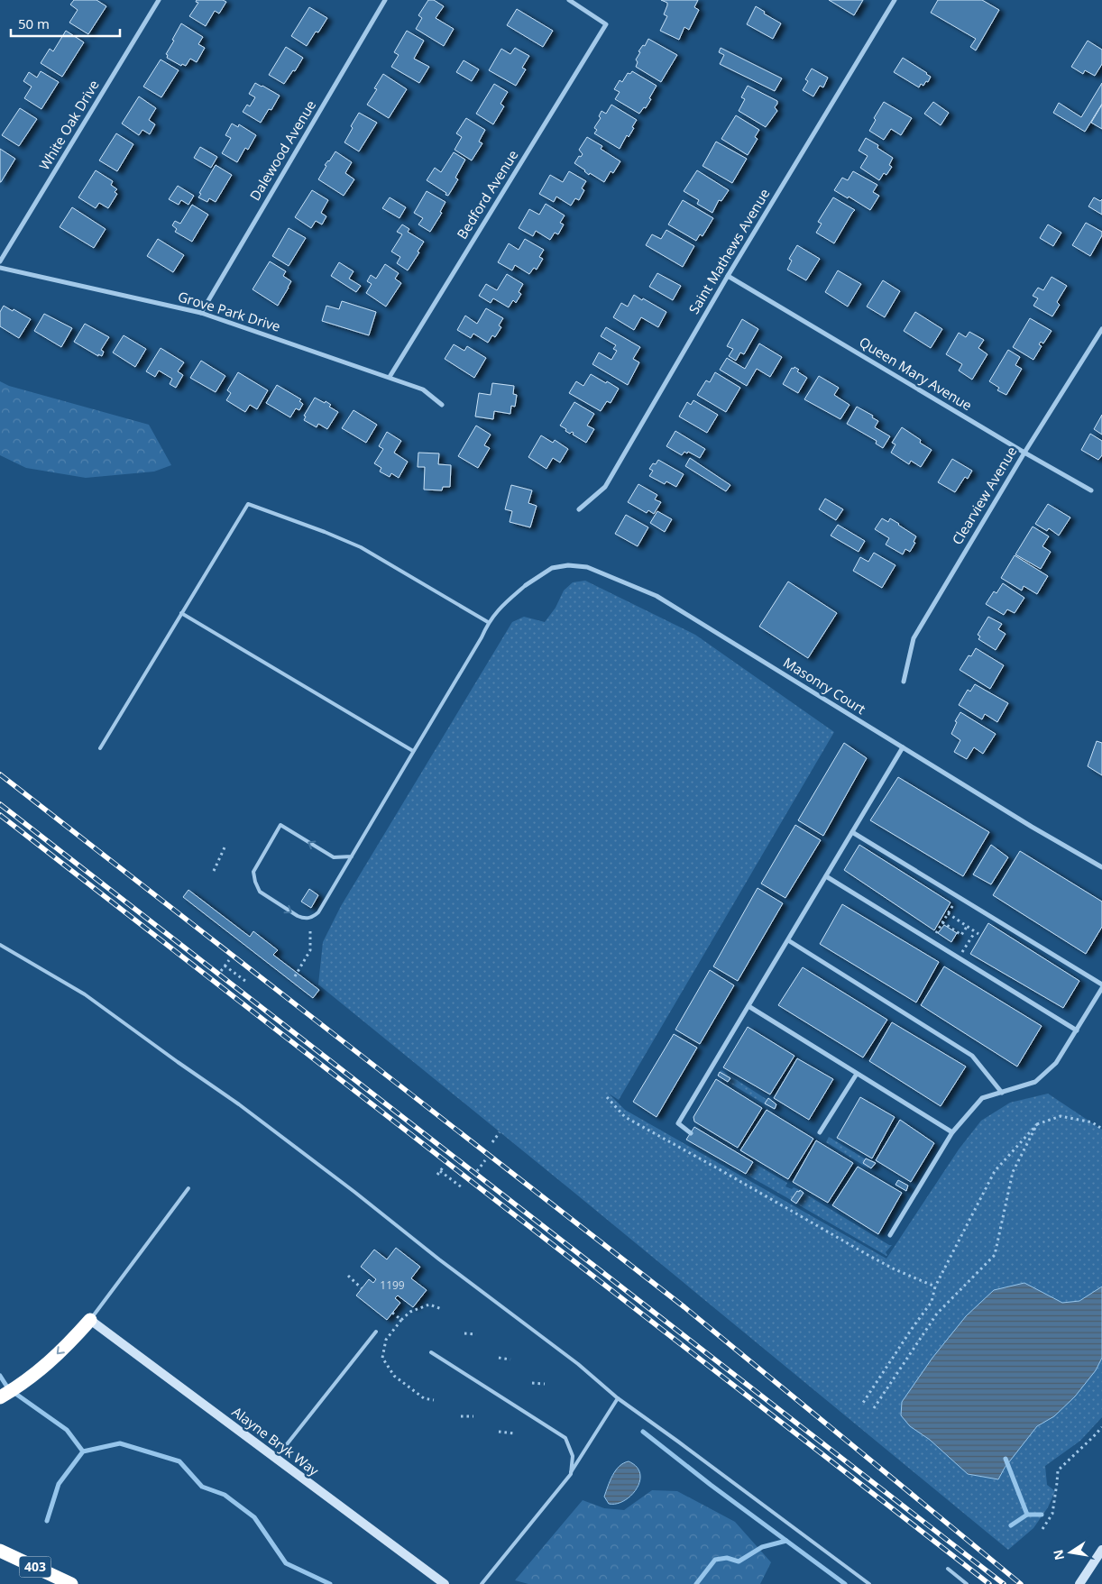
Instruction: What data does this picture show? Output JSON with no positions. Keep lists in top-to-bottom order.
{
  "streets": {
    "highway": ["403"],
    "street": [
      "White Oak Drive",
      "Dalewood Avenue",
      "Bedford Avenue",
      "Saint Mathews Avenue",
      "Grove Park Drive",
      "Queen Mary Avenue",
      "Clearview Avenue",
      "Masonry Court",
      "Alayne Bryk Way"
    ]
  },
  "crossings": [
    ["Dalewood Avenue", "Grove Park Drive"],
    ["Bedford Avenue", "Grove Park Drive"],
    ["Saint Mathews Avenue", "Queen Mary Avenue"],
    ["Queen Mary Avenue", "Clearview Avenue"]
  ],
  "house_numbers": ["1199"],
  "scale_bar": "50 m",
  "north": "left"
}
